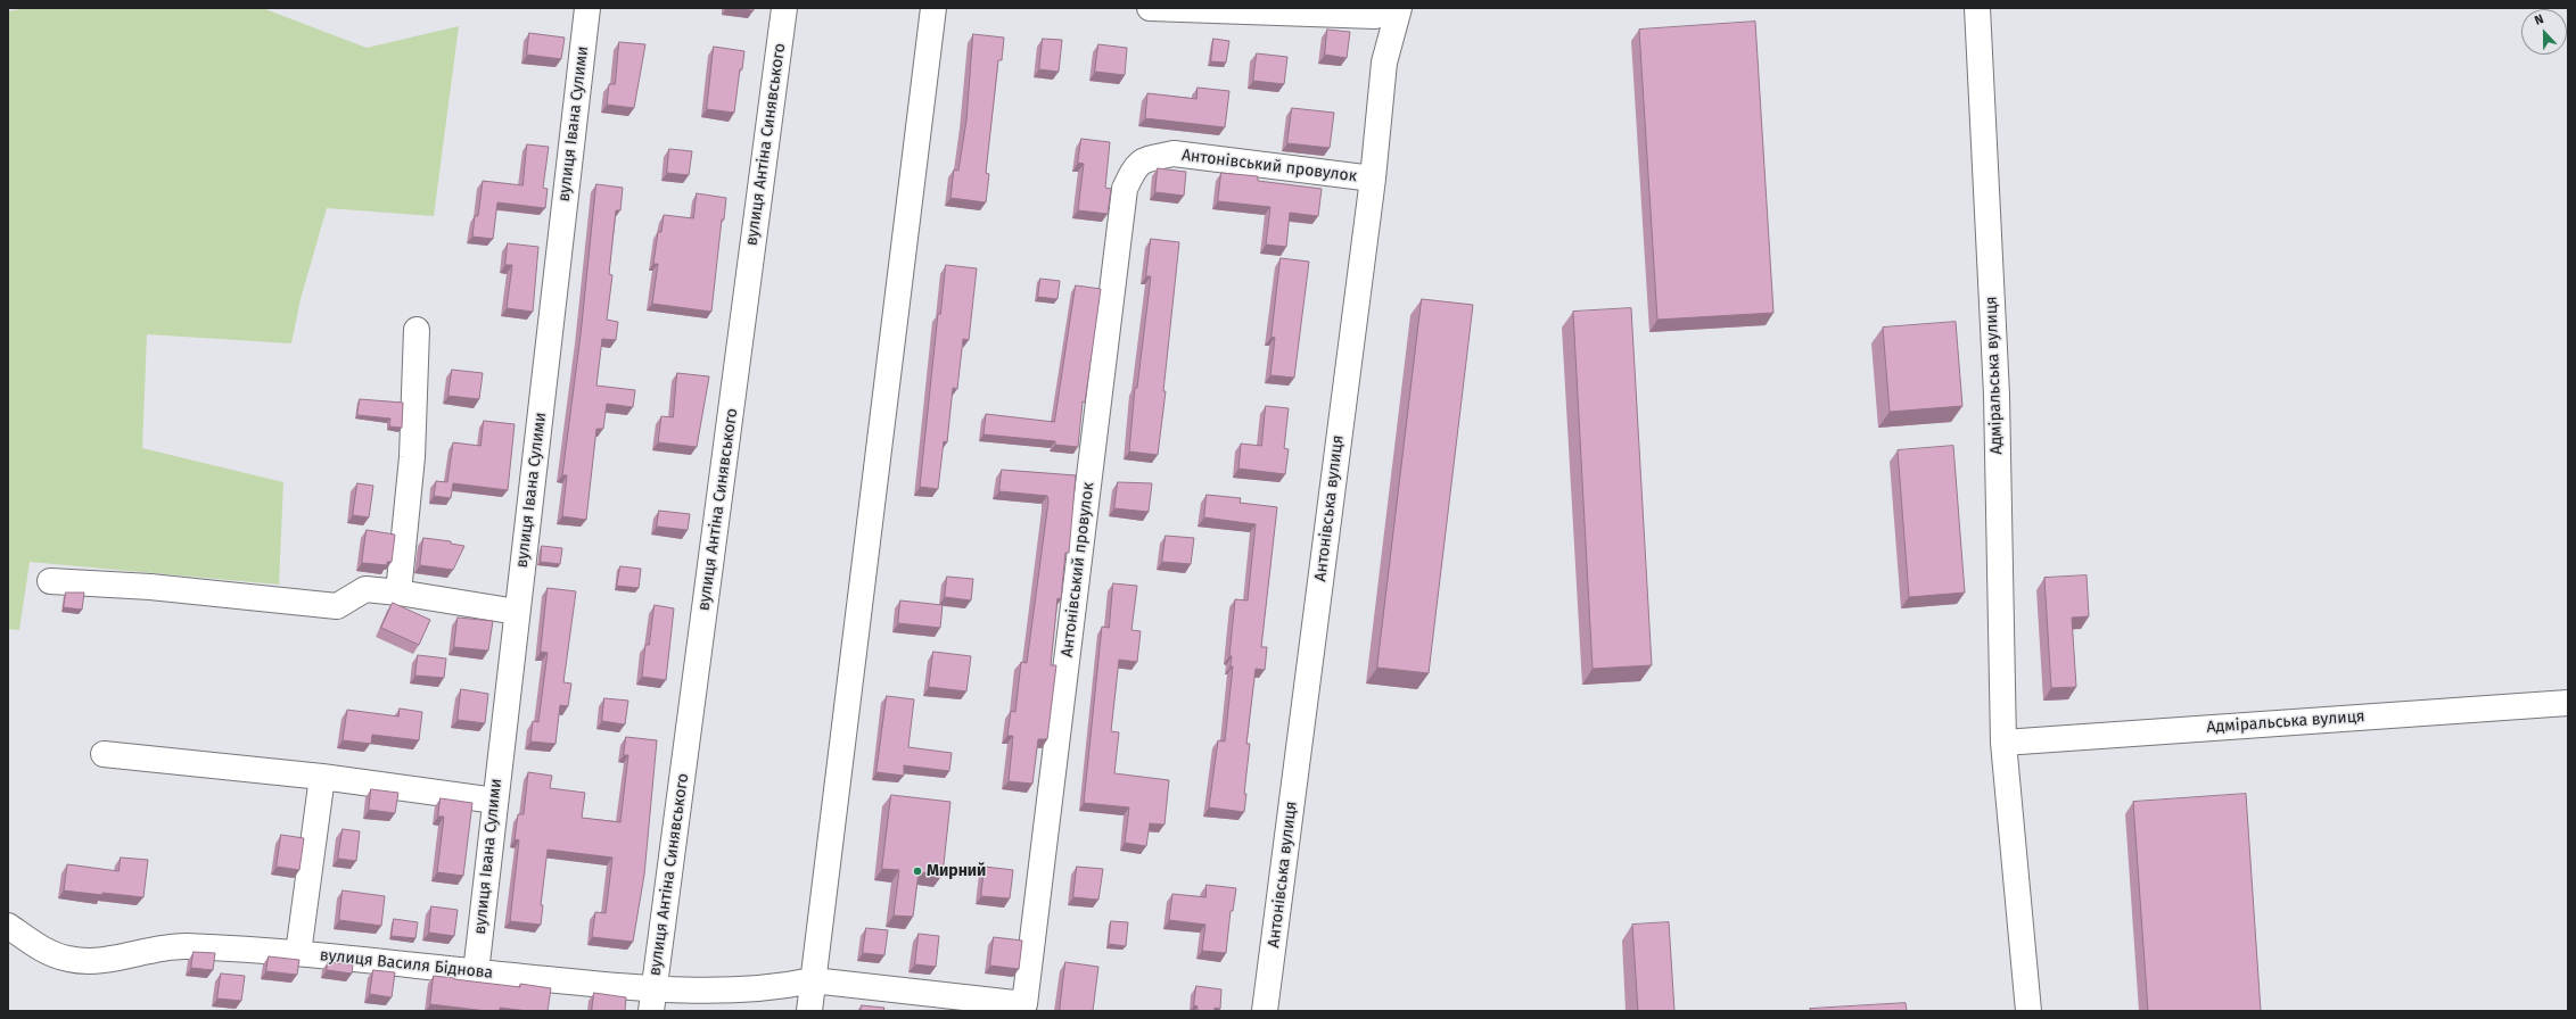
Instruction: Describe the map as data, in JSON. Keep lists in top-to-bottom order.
{
  "streets": {
    "street": [
      "вулиця Івана Сулими",
      "вулиця Антіна Синявського",
      "Антонівський провулок",
      "Адміральська вулиця",
      "Антонівська вулиця",
      "вулиця Василя Біднова"
    ]
  },
  "crossings": [
    ["вулиця Івана Сулими", "вулиця Василя Біднова"],
    ["вулиця Антіна Синявського", "вулиця Василя Біднова"],
    ["Антонівський провулок", "Антонівська вулиця"],
    ["Антонівський провулок", "вулиця Василя Біднова"]
  ],
  "places": ["Мирний"],
  "north": "top"
}
